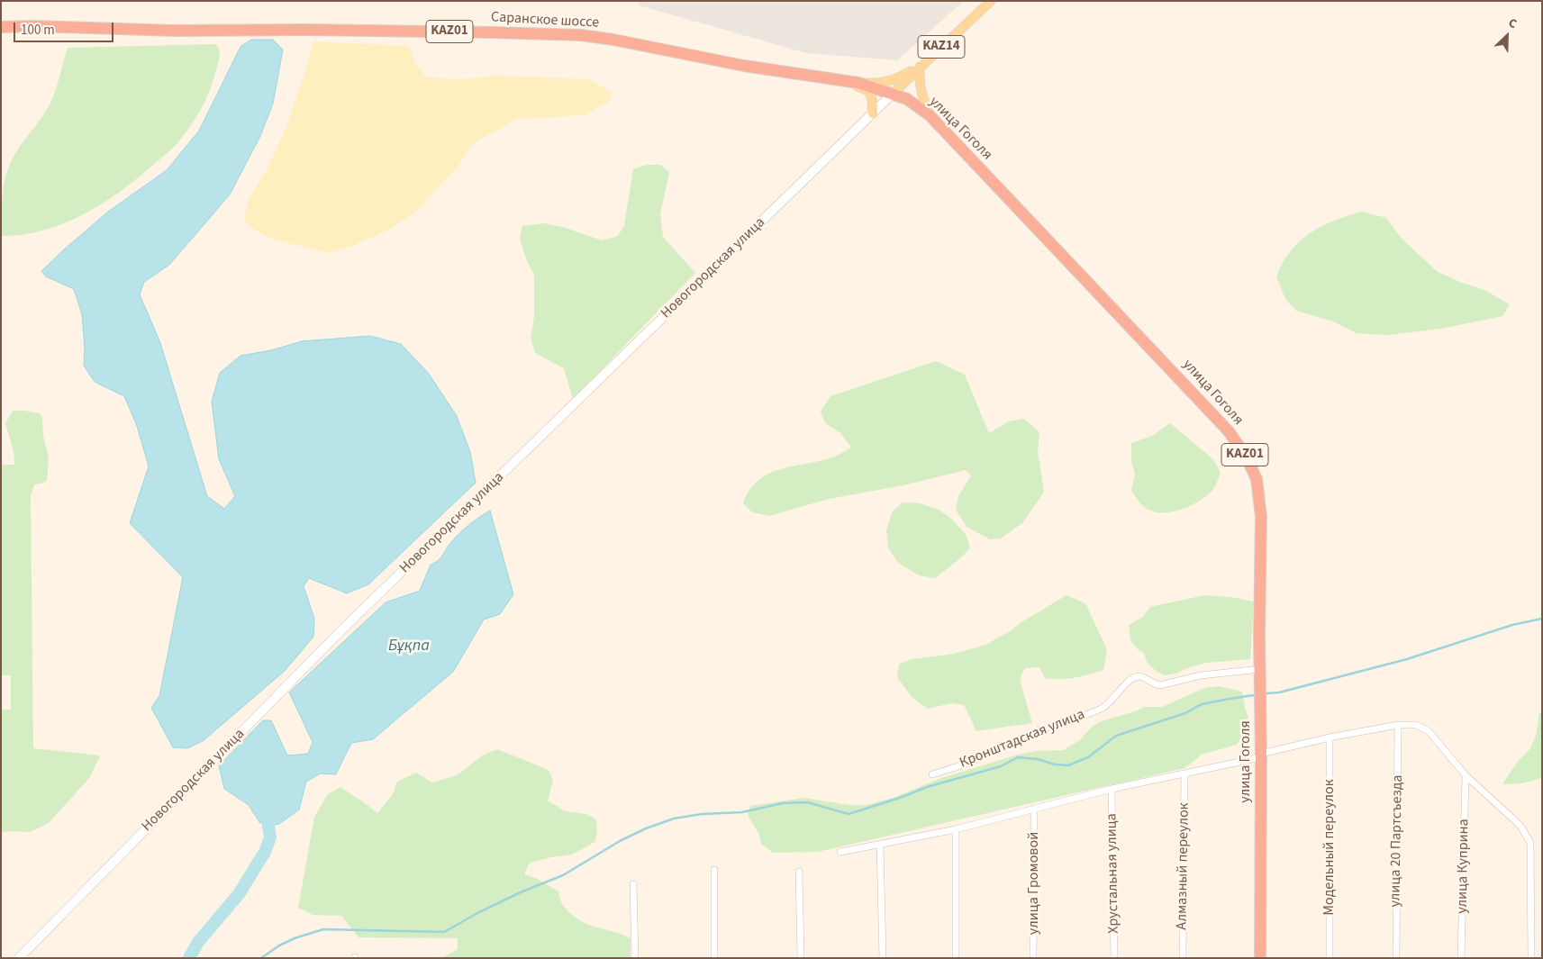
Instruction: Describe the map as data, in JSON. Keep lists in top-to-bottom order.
{
  "streets": {
    "highway": [
      "Саранское шоссе",
      "KAZ01",
      "улица Гоголя",
      "KАZ01"
    ],
    "main road": ["KAZ14"],
    "street": [
      "Новогородская улица",
      "Кронштадская улица",
      "улица 20 Партсъезда",
      "Модельный переулок",
      "Алмазный переулок",
      "улица Куприна",
      "Хрустальная улица",
      "улица Громовой"
    ]
  },
  "crossings": [
    ["Саранское шоссе", "KAZ14"],
    ["Саранское шоссе", "улица Гоголя"],
    ["Саранское шоссе", "Новогородская улица"],
    ["KAZ14", "улица Гоголя"],
    ["KAZ14", "Новогородская улица"],
    ["улица Гоголя", "Новогородская улица"],
    ["улица Гоголя", "Кронштадская улица"]
  ],
  "water": ["Бұқпа"],
  "scale_bar": "100 m",
  "north": "top right"
}
